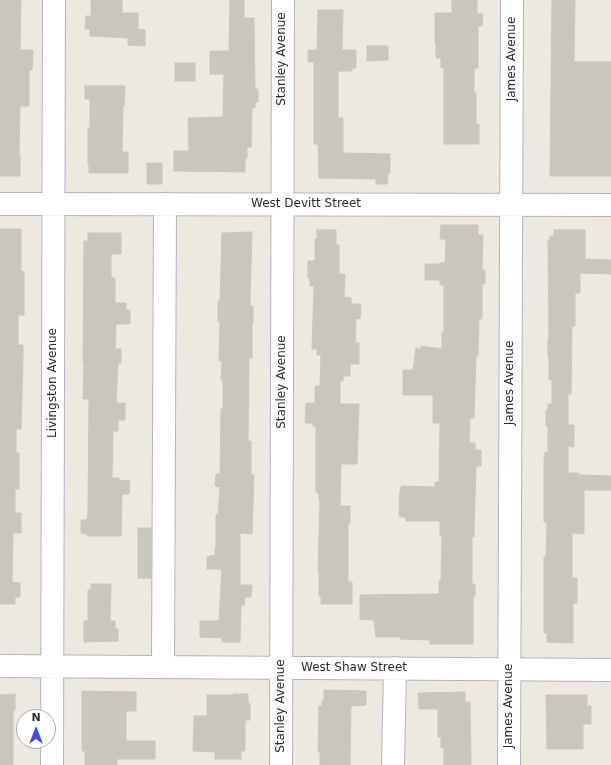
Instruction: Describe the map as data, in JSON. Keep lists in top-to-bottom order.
{
  "streets": {
    "street": [
      "Stanley Avenue",
      "James Avenue",
      "West Devitt Street",
      "Livingston Avenue",
      "West Shaw Street"
    ]
  },
  "crossings": [
    ["Stanley Avenue", "West Devitt Street"],
    ["Stanley Avenue", "West Shaw Street"],
    ["James Avenue", "West Devitt Street"],
    ["James Avenue", "West Shaw Street"],
    ["West Devitt Street", "Livingston Avenue"],
    ["Livingston Avenue", "West Shaw Street"]
  ],
  "north": "top"
}
